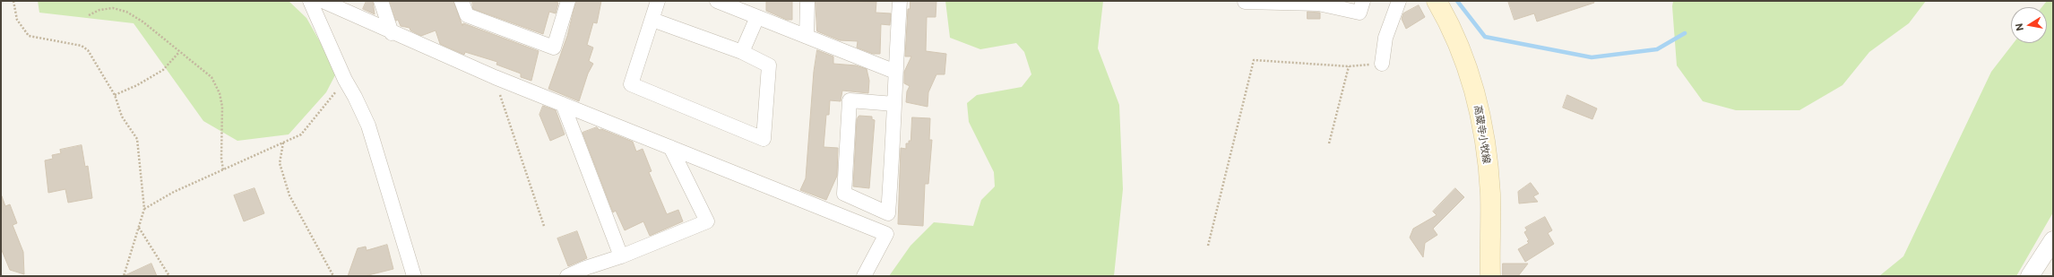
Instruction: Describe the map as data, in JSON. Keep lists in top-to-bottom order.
{
  "streets": {
    "main road": ["高蔵寺小牧線"]
  },
  "north": "left"
}
